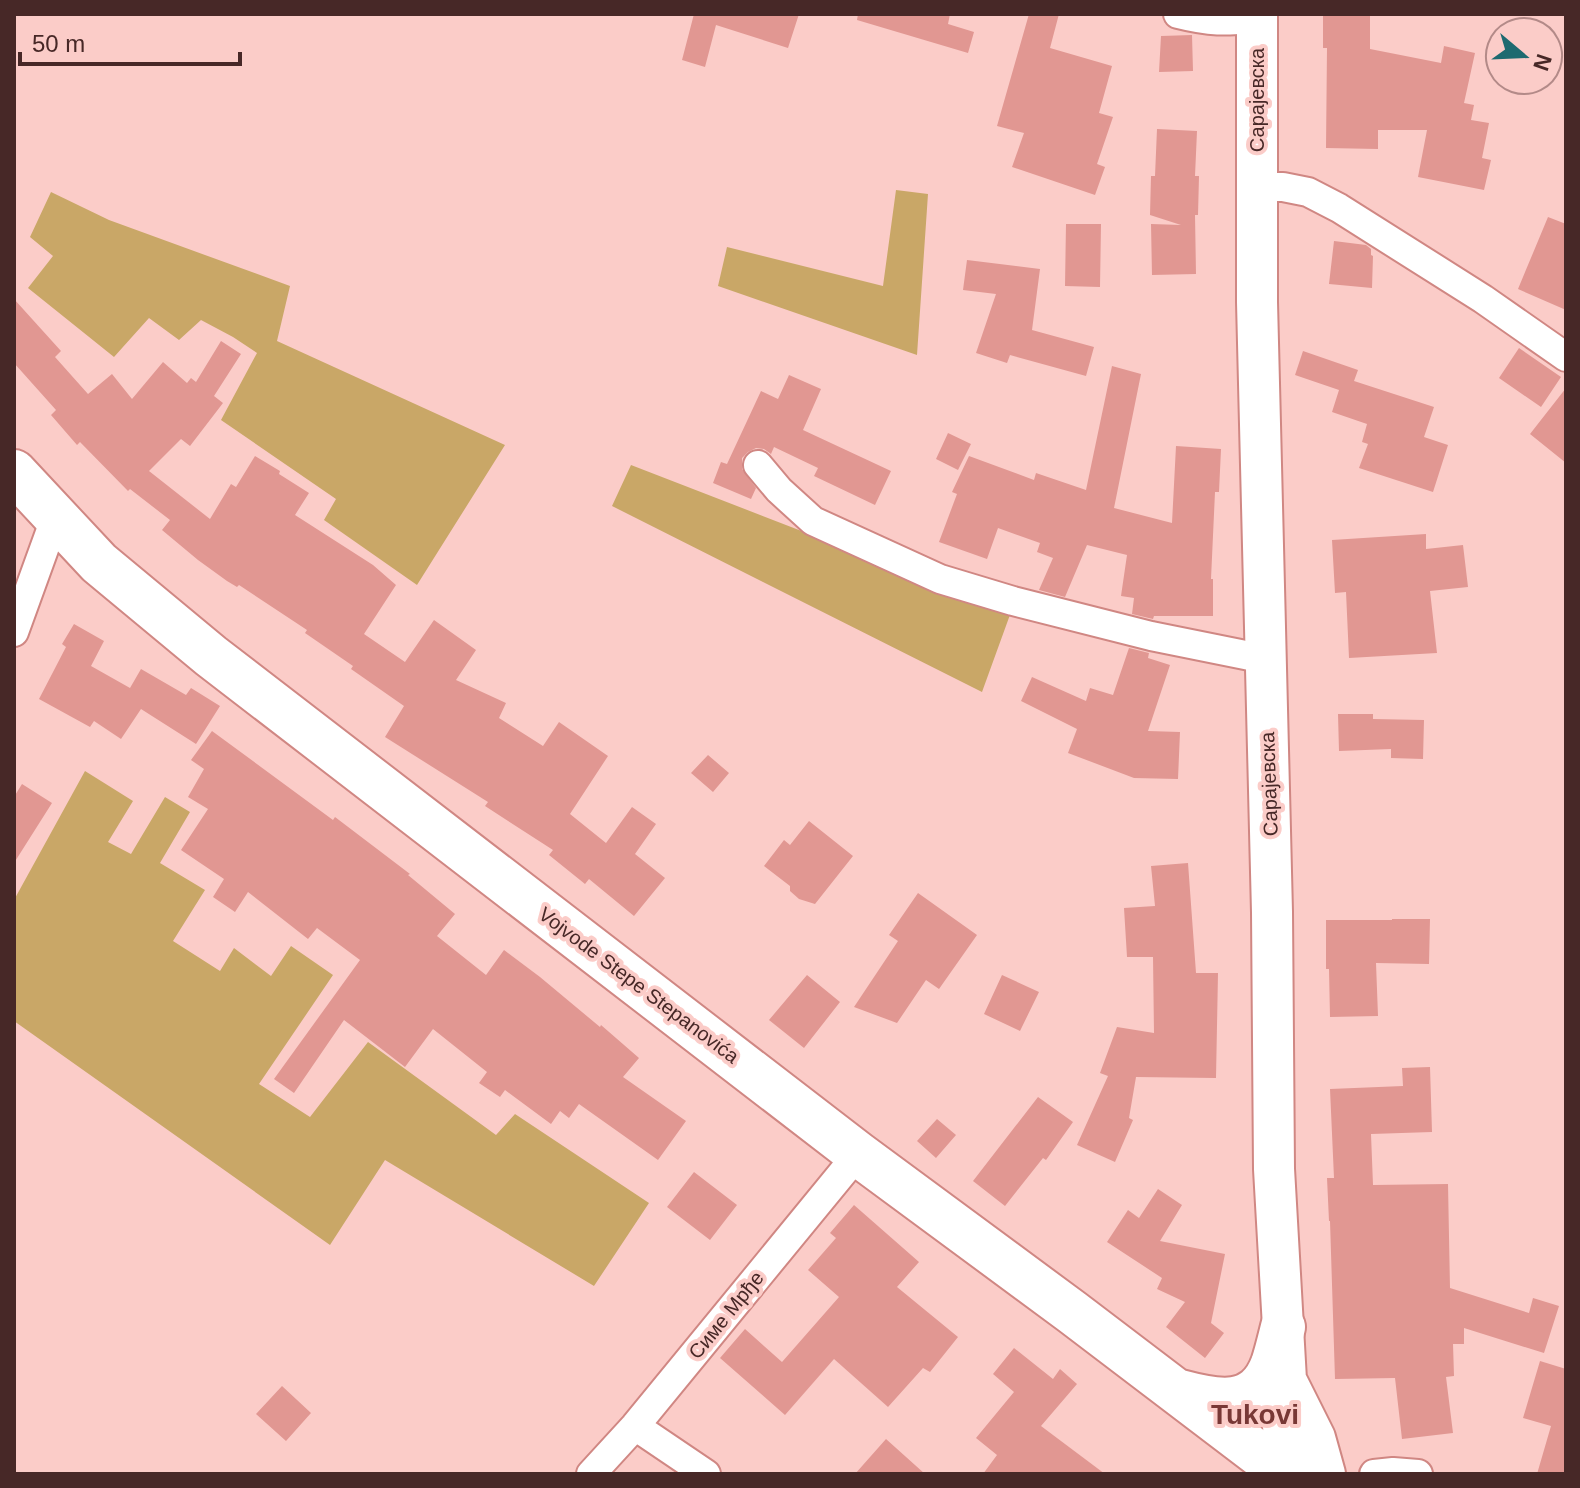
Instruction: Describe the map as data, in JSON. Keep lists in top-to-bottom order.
{
  "streets": {
    "main road": ["Сарајевска", "Vojvode Stepe Stepanovića"],
    "street": ["Симе Мрђе"]
  },
  "crossings": [
    ["Сарајевска", "Vojvode Stepe Stepanovića"],
    ["Vojvode Stepe Stepanovića", "Симе Мрђе"]
  ],
  "districts": ["Tukovi"],
  "scale_bar": "50 m",
  "north": "right"
}
